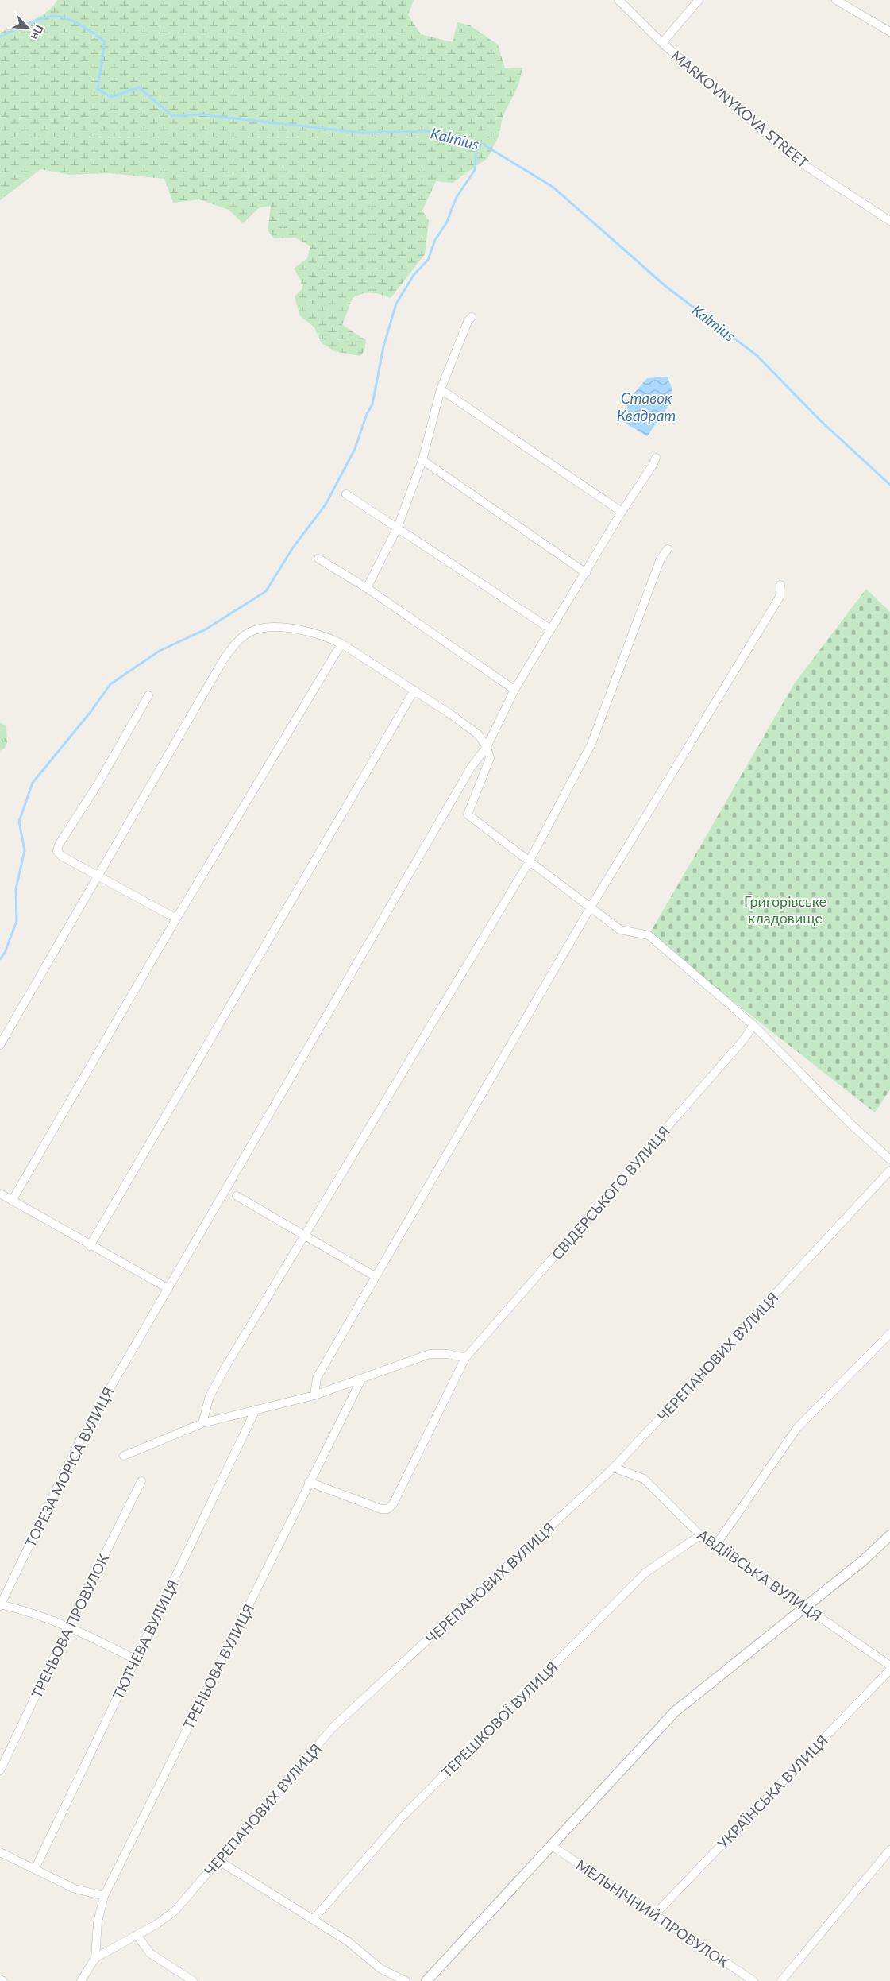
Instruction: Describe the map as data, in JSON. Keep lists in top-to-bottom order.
{
  "streets": {
    "street": [
      "MARKOVNYKOVA STREET",
      "СВIДЕРСЬКОГО ВУЛИЦЯ",
      "ЧЕРЕПАНОВИХ ВУЛИЦЯ",
      "ТОРЕЗА МОРІСА ВУЛИЦЯ",
      "АВДІЇВСЬКА ВУЛИЦЯ",
      "ТРЕНЬОВА ПРОВУЛОК",
      "ТЮТЧЕВА ВУЛИЦЯ",
      "ТРЕНЬОВА ВУЛИЦЯ",
      "ТЕРЕШКОВОЇ ВУЛИЦЯ",
      "УКРАЇНСЬКА ВУЛИЦЯ",
      "МЕЛЬНIЧНИЙ ПРОВУЛОК"
    ]
  },
  "crossings": [
    ["СВIДЕРСЬКОГО ВУЛИЦЯ", "ТРЕНЬОВА ВУЛИЦЯ"],
    ["ЧЕРЕПАНОВИХ ВУЛИЦЯ", "АВДІЇВСЬКА ВУЛИЦЯ"],
    ["ЧЕРЕПАНОВИХ ВУЛИЦЯ", "ТРЕНЬОВА ВУЛИЦЯ"],
    ["АВДІЇВСЬКА ВУЛИЦЯ", "ТЕРЕШКОВОЇ ВУЛИЦЯ"],
    ["УКРАЇНСЬКА ВУЛИЦЯ", "МЕЛЬНIЧНИЙ ПРОВУЛОК"]
  ],
  "water": ["Kalmius", "Ставок Квадрат"],
  "parks": ["Григорівське кладовище"],
  "north": "bottom right"
}
